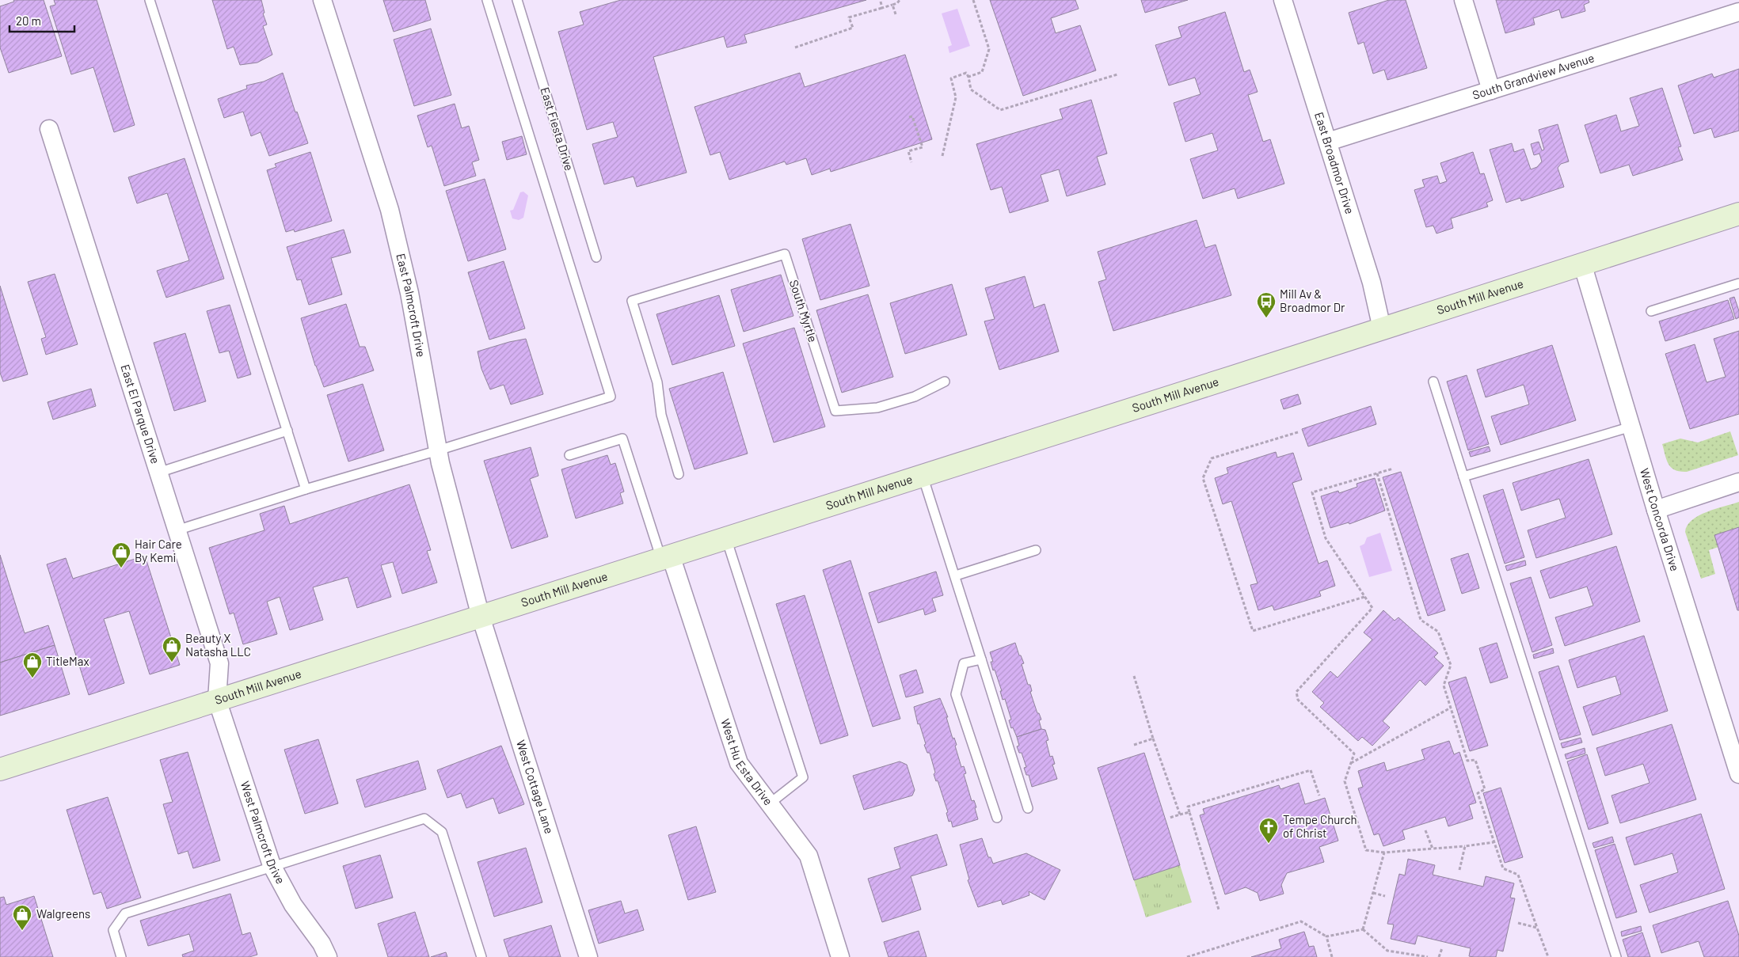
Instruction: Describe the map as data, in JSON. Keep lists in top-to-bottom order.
{
  "streets": {
    "main road": ["South Mill Avenue"],
    "street": [
      "South Grandview Avenue",
      "East Broadmor Drive",
      "East Palmcroft Drive",
      "East El Parque Drive",
      "West Concorda Drive",
      "West Hu Esta Drive",
      "West Cottage Lane",
      "West Palmcroft Drive"
    ],
    "lane": ["East Fiesta Drive", "South Myrtle"]
  },
  "crossings": [
    ["South Grandview Avenue", "East Broadmor Drive"],
    ["East Broadmor Drive", "South Mill Avenue"],
    ["South Mill Avenue", "East Palmcroft Drive"],
    ["South Mill Avenue", "East El Parque Drive"],
    ["South Mill Avenue", "West Concorda Drive"],
    ["South Mill Avenue", "West Hu Esta Drive"],
    ["South Mill Avenue", "West Cottage Lane"],
    ["South Mill Avenue", "West Palmcroft Drive"],
    ["East Palmcroft Drive", "West Cottage Lane"],
    ["East El Parque Drive", "West Palmcroft Drive"]
  ],
  "places": {
    "bus stop": ["Mill Av & Broadmor Dr"],
    "shop": [
      "Hair Care By Kemi",
      "Beauty X Natasha LLC",
      "TitleMax",
      "Walgreens"
    ],
    "church": ["Tempe Church of Christ"]
  },
  "scale_bar": "20 m"
}
